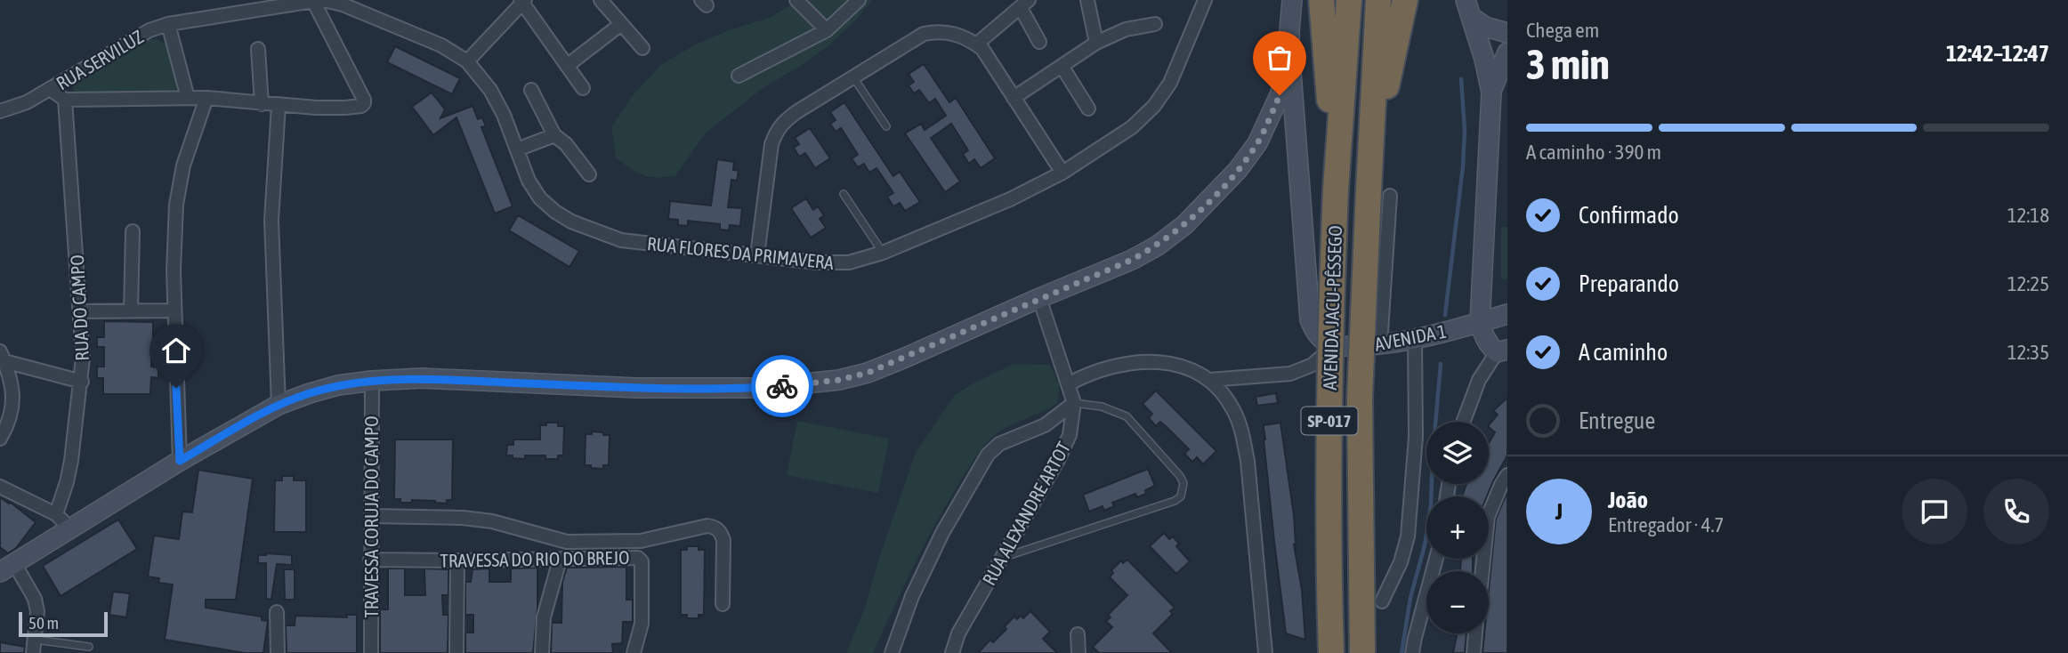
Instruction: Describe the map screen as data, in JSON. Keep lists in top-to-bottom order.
{
  "streets": {
    "highway": ["AVENIDA JACU-PÊSSEGO", "SP-017"],
    "main road": ["AVENIDA 1"],
    "street": [
      "RUA SERVILUZ",
      "RUA FLORES DA PRIMAVERA",
      "RUA DO CAMPO",
      "RUA ALEXANDRE ARTOT",
      "TRAVESSA CORUJA DO CAMPO",
      "TRAVESSA DO RIO DO BREJO"
    ]
  },
  "crossings": [
    ["RUA SERVILUZ", "RUA FLORES DA PRIMAVERA"],
    ["TRAVESSA CORUJA DO CAMPO", "TRAVESSA DO RIO DO BREJO"]
  ],
  "scale_bar": "50 m",
  "page": {
    "heading": ["3 min", "Chega em", "12:42–12:47"],
    "panel": ["João", "Entregador · 4.7"],
    "bar": "A caminho · 390 m",
    "list": [
      ["Confirmado", "12:18"],
      ["Preparando", "12:25"],
      ["A caminho", "12:35"],
      "Entregue"
    ],
    "map_buttons": ["+", "−"],
    "round": "J",
    "scale": "50 m"
  }
}
